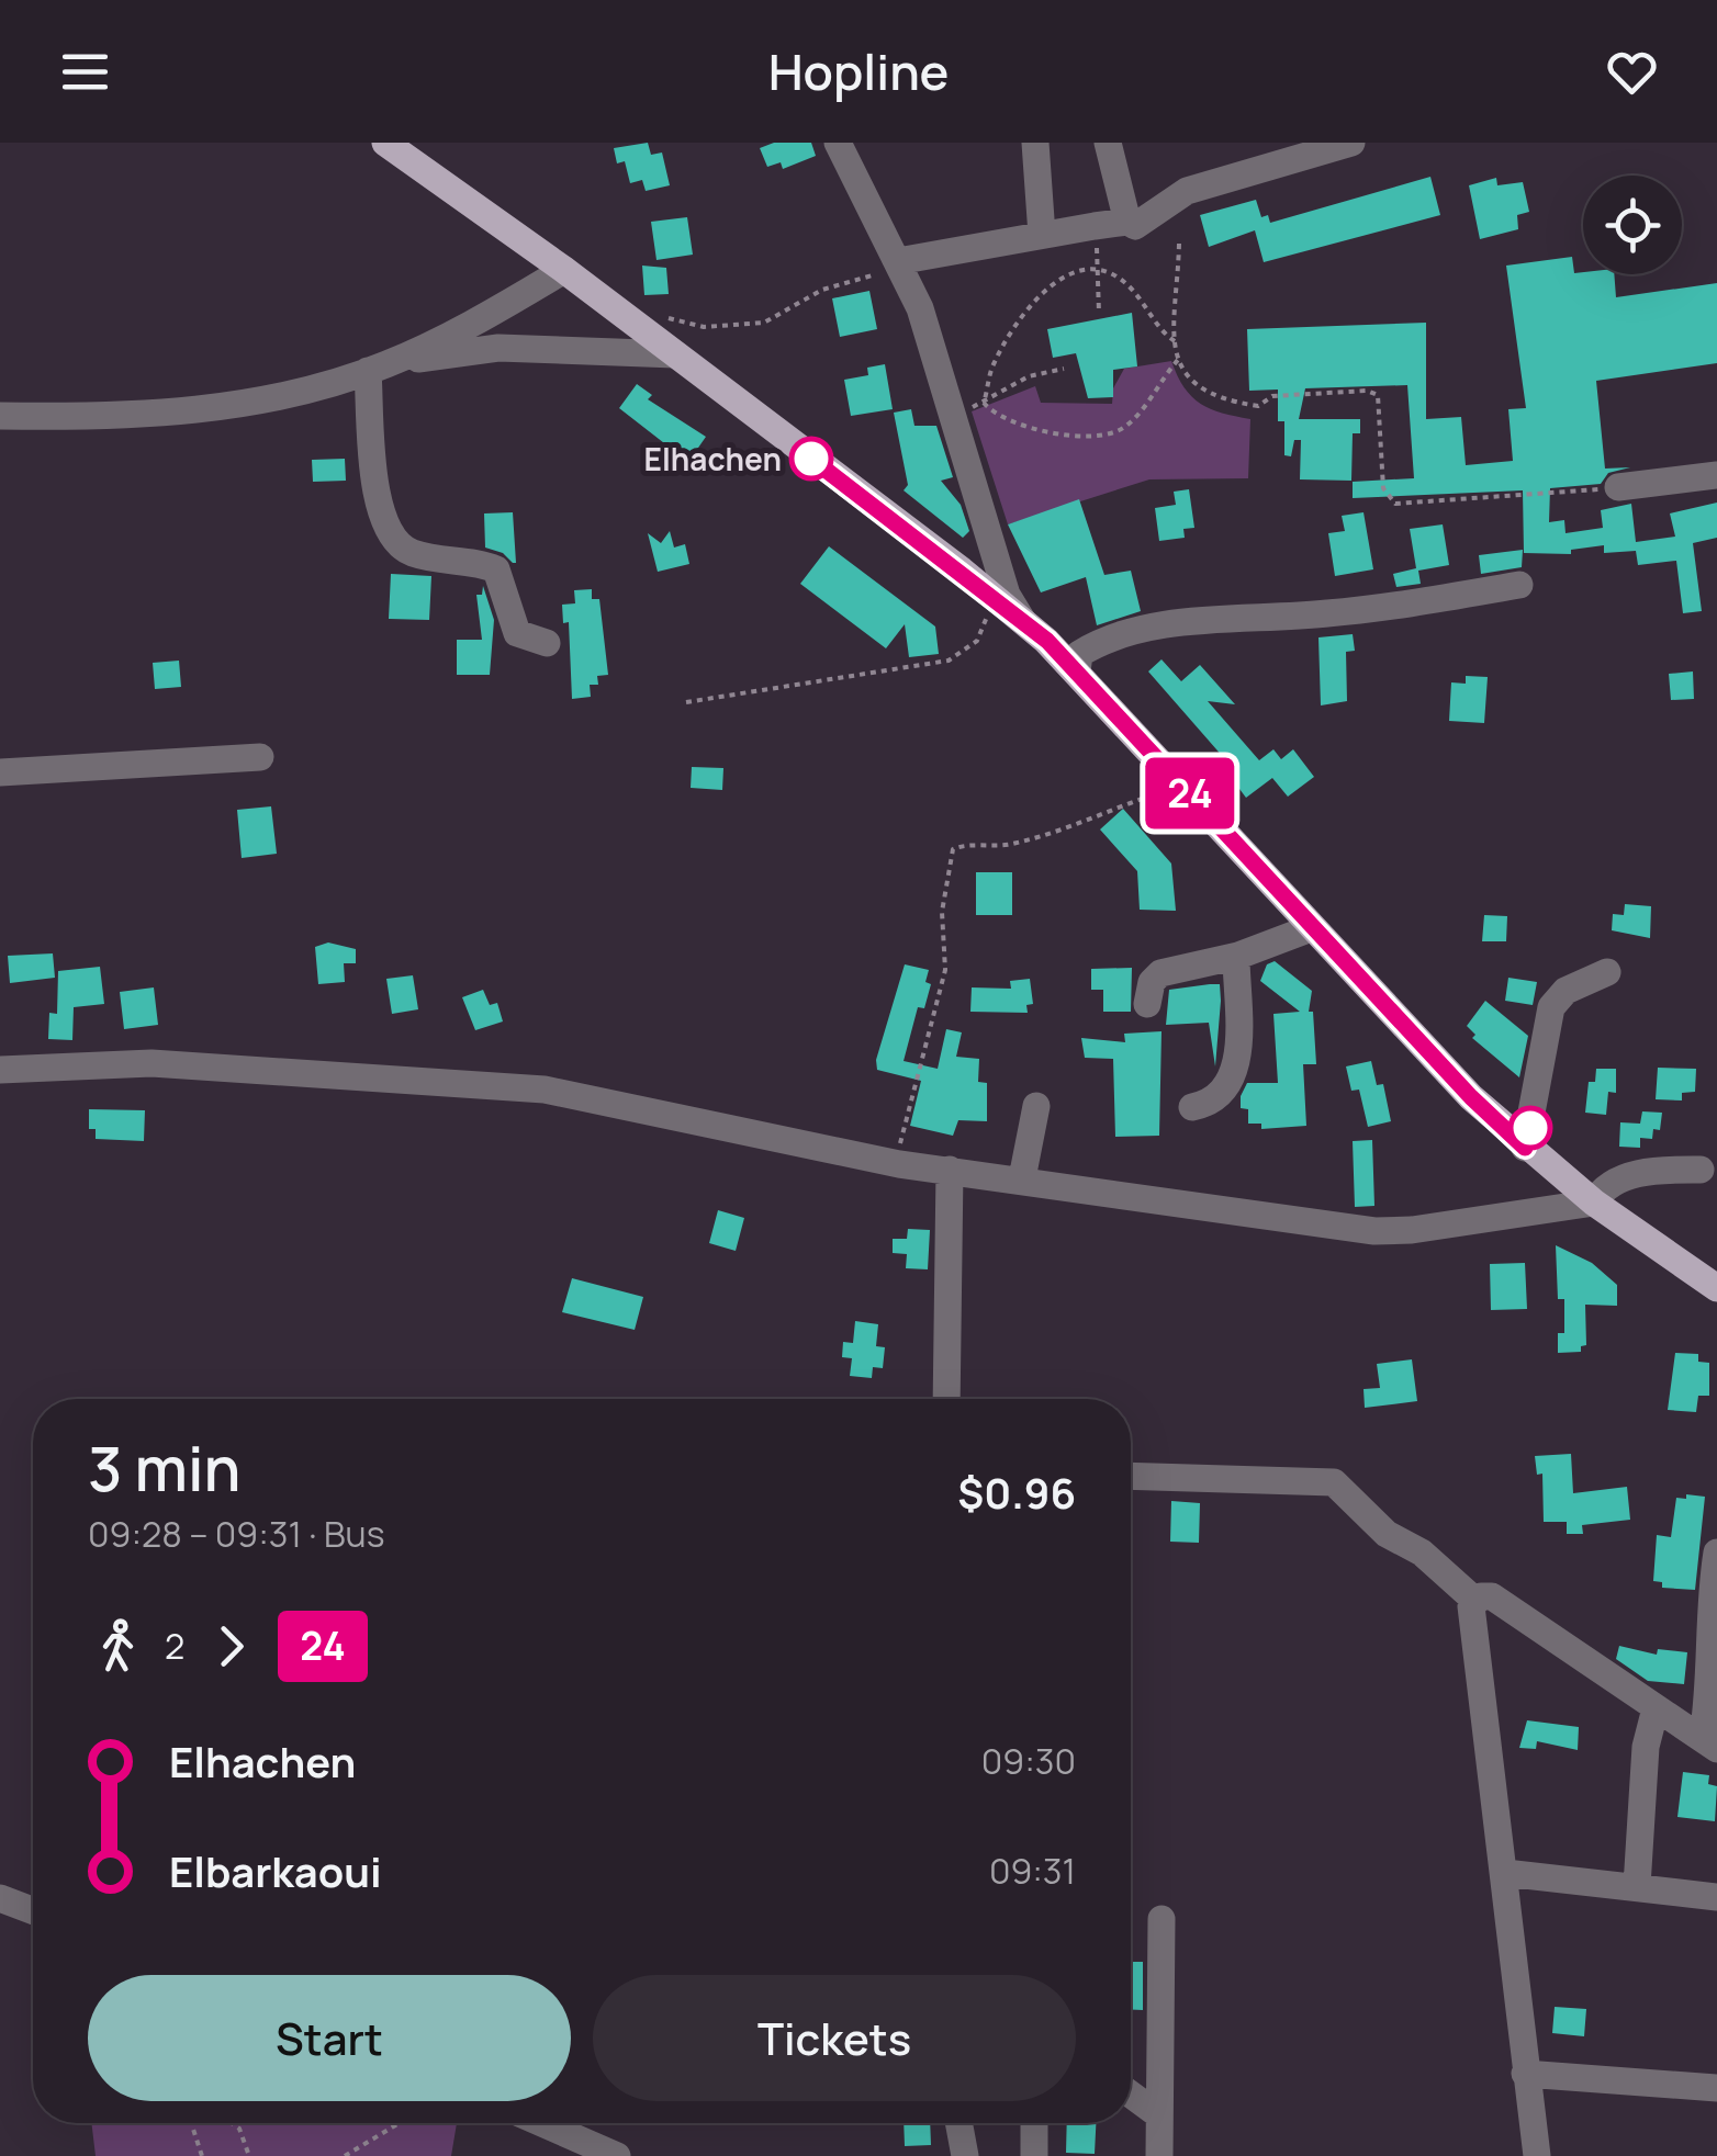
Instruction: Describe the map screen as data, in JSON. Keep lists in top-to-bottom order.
{
  "places": ["Elhachen"],
  "lines": ["bus line 24"],
  "page": {
    "header": "Hopline",
    "on_map": "24",
    "heading": ["3 min", "09:28 – 09:31 · Bus", "$0.96"],
    "legs": ["2", "24"],
    "list": [
      {
        "name": "Elhachen",
        "value": "09:30"
      },
      {
        "name": "Elbarkaoui",
        "value": "09:31"
      }
    ],
    "buttons": ["Start", "Tickets"]
  }
}
